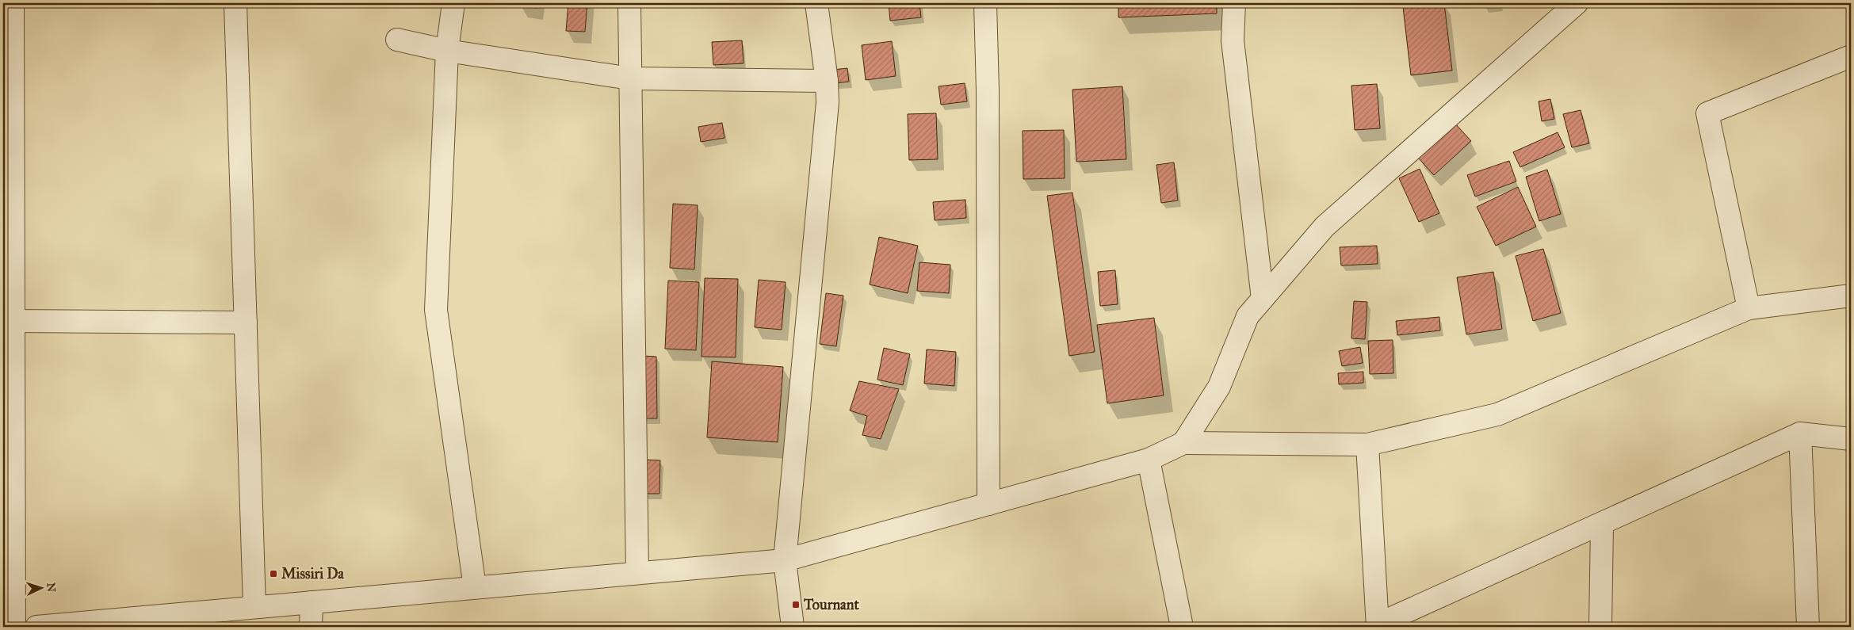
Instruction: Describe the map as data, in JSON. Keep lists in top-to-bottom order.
{
  "places": {
    "transit": ["Missiri Da", "Tournant"]
  },
  "north": "right"
}
